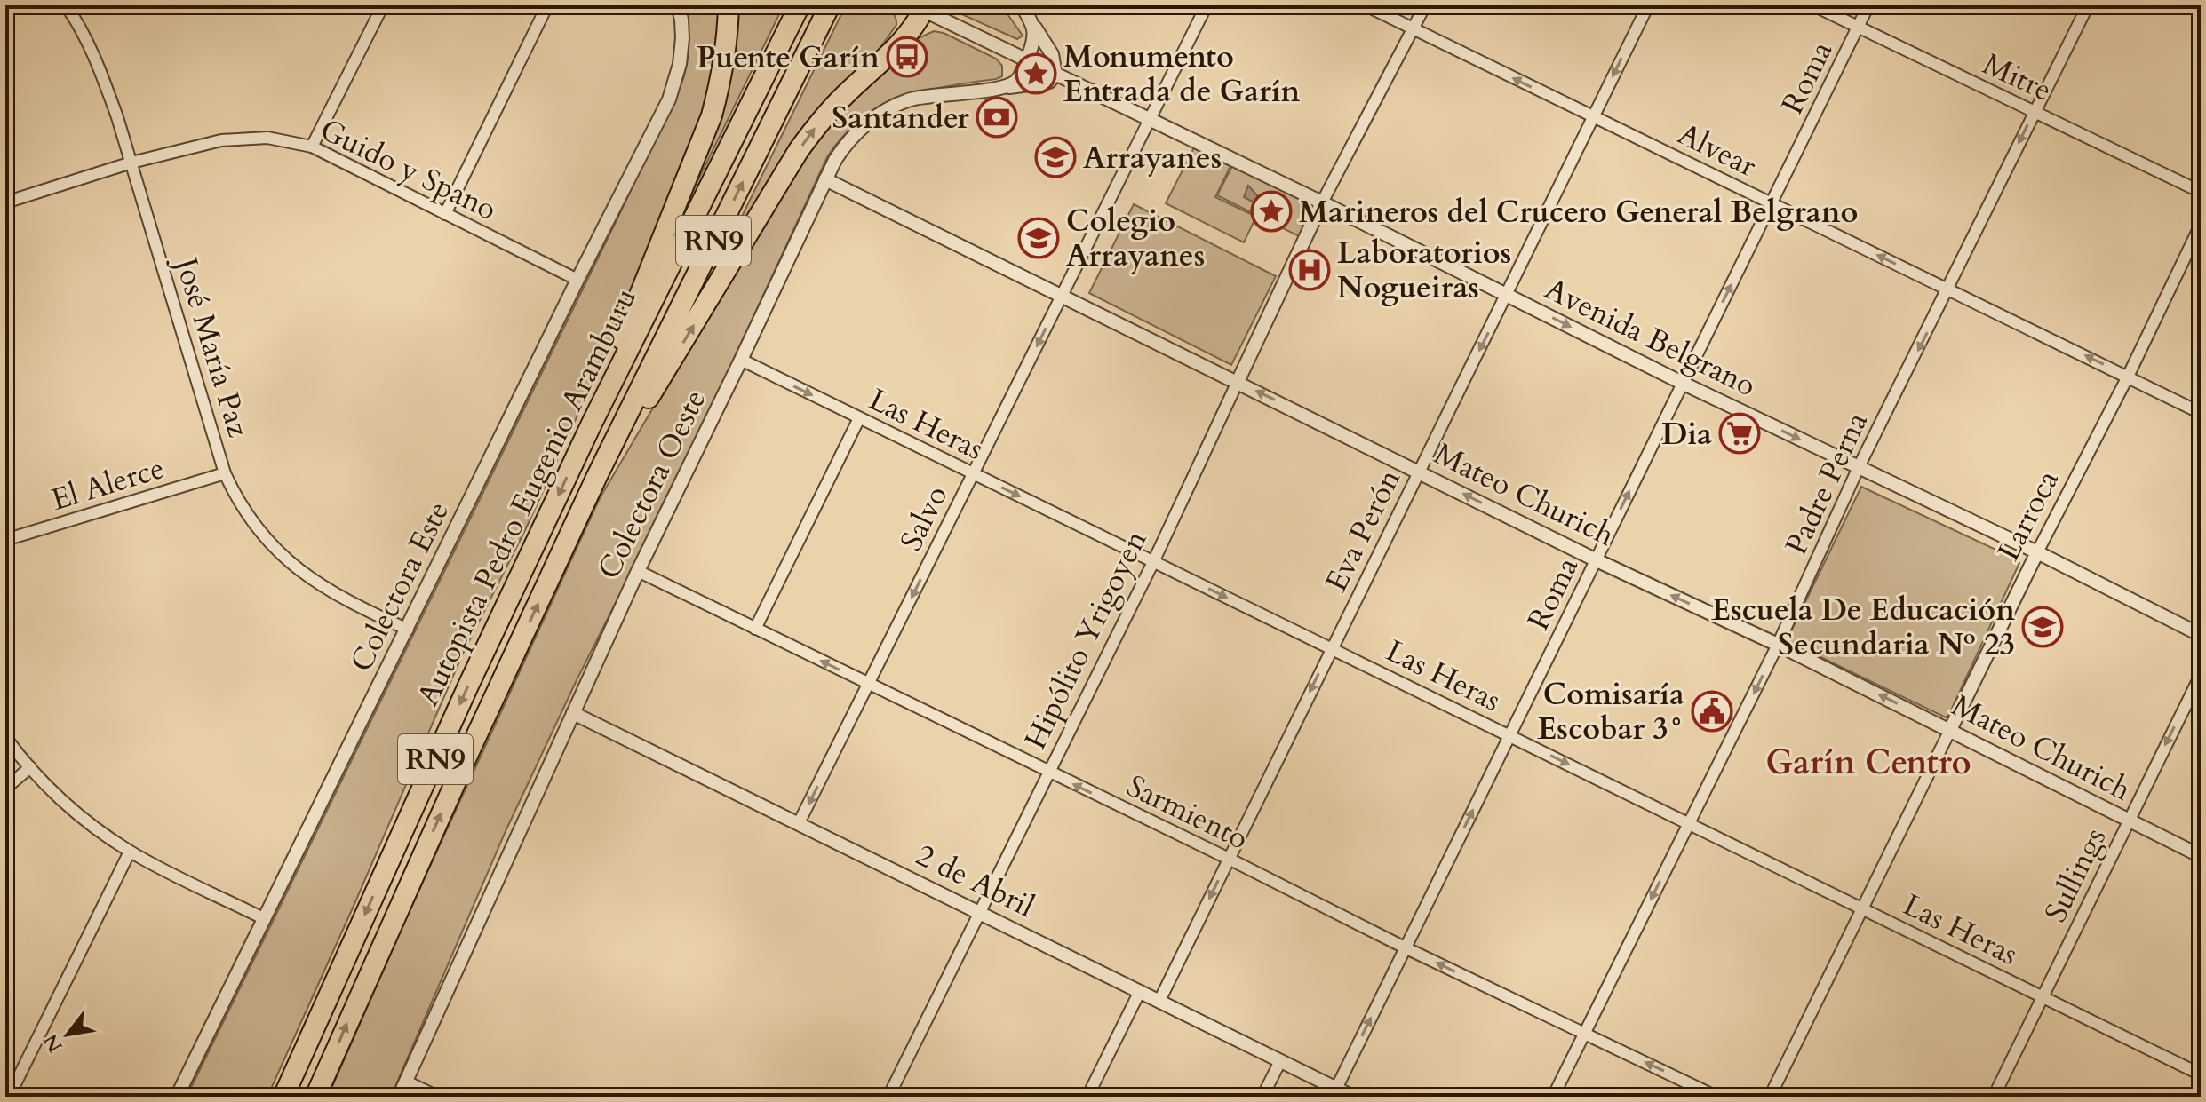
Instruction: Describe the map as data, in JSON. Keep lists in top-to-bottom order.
{
  "streets": {
    "highway": ["RN9", "Autopista Pedro Eugenio Aramburu"],
    "street": [
      "Mitre",
      "Roma",
      "Alvear",
      "Guido y Spano",
      "Avenida Belgrano",
      "José María Paz",
      "Las Heras",
      "El Alerce",
      "Padre Perna",
      "Colectora Oeste",
      "Mateo Churich",
      "Larroca",
      "Salvo",
      "Eva Perón",
      "Colectora Este",
      "Hipólito Yrigoyen",
      "Sarmiento",
      "Sullings",
      "2 de Abril"
    ]
  },
  "crossings": [
    ["Mitre", "Roma"],
    ["Mitre", "Padre Perna"],
    ["Roma", "Alvear"],
    ["Roma", "Avenida Belgrano"],
    ["Roma", "Las Heras"],
    ["Roma", "Mateo Churich"],
    ["Roma", "Sarmiento"],
    ["Roma", "2 de Abril"],
    ["Alvear", "Padre Perna"],
    ["Alvear", "Larroca"],
    ["Alvear", "Eva Perón"],
    ["Guido y Spano", "José María Paz"],
    ["Guido y Spano", "Colectora Este"],
    ["Avenida Belgrano", "Padre Perna"],
    ["Avenida Belgrano", "Colectora Oeste"],
    ["Avenida Belgrano", "Larroca"],
    ["Avenida Belgrano", "Salvo"],
    ["Avenida Belgrano", "Eva Perón"],
    ["Avenida Belgrano", "Hipólito Yrigoyen"],
    ["José María Paz", "El Alerce"],
    ["José María Paz", "Colectora Este"],
    ["Las Heras", "Padre Perna"],
    ["Las Heras", "Colectora Oeste"],
    ["Las Heras", "Larroca"],
    ["Las Heras", "Salvo"],
    ["Las Heras", "Eva Perón"],
    ["Las Heras", "Hipólito Yrigoyen"],
    ["Las Heras", "Sullings"],
    ["Padre Perna", "Mateo Churich"],
    ["Padre Perna", "Sarmiento"],
    ["Colectora Oeste", "Mateo Churich"],
    ["Colectora Oeste", "Sarmiento"],
    ["Colectora Oeste", "2 de Abril"],
    ["Mateo Churich", "Larroca"],
    ["Mateo Churich", "Salvo"],
    ["Mateo Churich", "Eva Perón"],
    ["Mateo Churich", "Hipólito Yrigoyen"],
    ["Mateo Churich", "Sullings"],
    ["Salvo", "Sarmiento"],
    ["Salvo", "2 de Abril"],
    ["Eva Perón", "Sarmiento"],
    ["Eva Perón", "2 de Abril"],
    ["Hipólito Yrigoyen", "Sarmiento"],
    ["Hipólito Yrigoyen", "2 de Abril"]
  ],
  "one_way": [
    "Roma",
    "Alvear",
    "Las Heras",
    "Padre Perna",
    "Mateo Churich",
    "Salvo",
    "Eva Perón",
    "Sarmiento"
  ],
  "districts": ["Garín Centro"],
  "places": {
    "bus stop": ["Puente Garín"],
    "place": ["Monumento Entrada de Garín", "Marineros del Crucero General Belgrano"],
    "bank": ["Santander"],
    "school or university": ["Arrayanes", "Colegio Arrayanes", "Escuela De Educación Secundaria Nº 23"],
    "hospital": ["Laboratorios Nogueiras"],
    "supermarket": ["Dia"],
    "public building": ["Comisaría Escobar 3°"]
  },
  "north": "bottom left"
}
